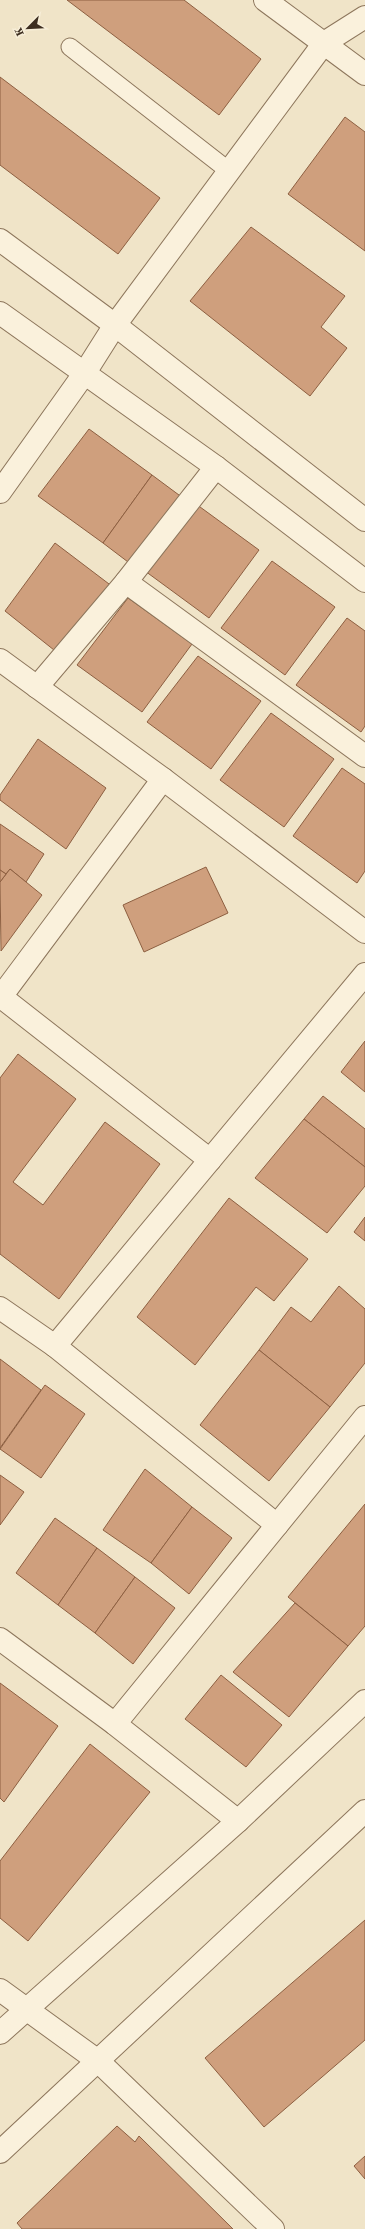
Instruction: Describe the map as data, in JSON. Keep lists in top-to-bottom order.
{
  "north": "bottom left"
}
